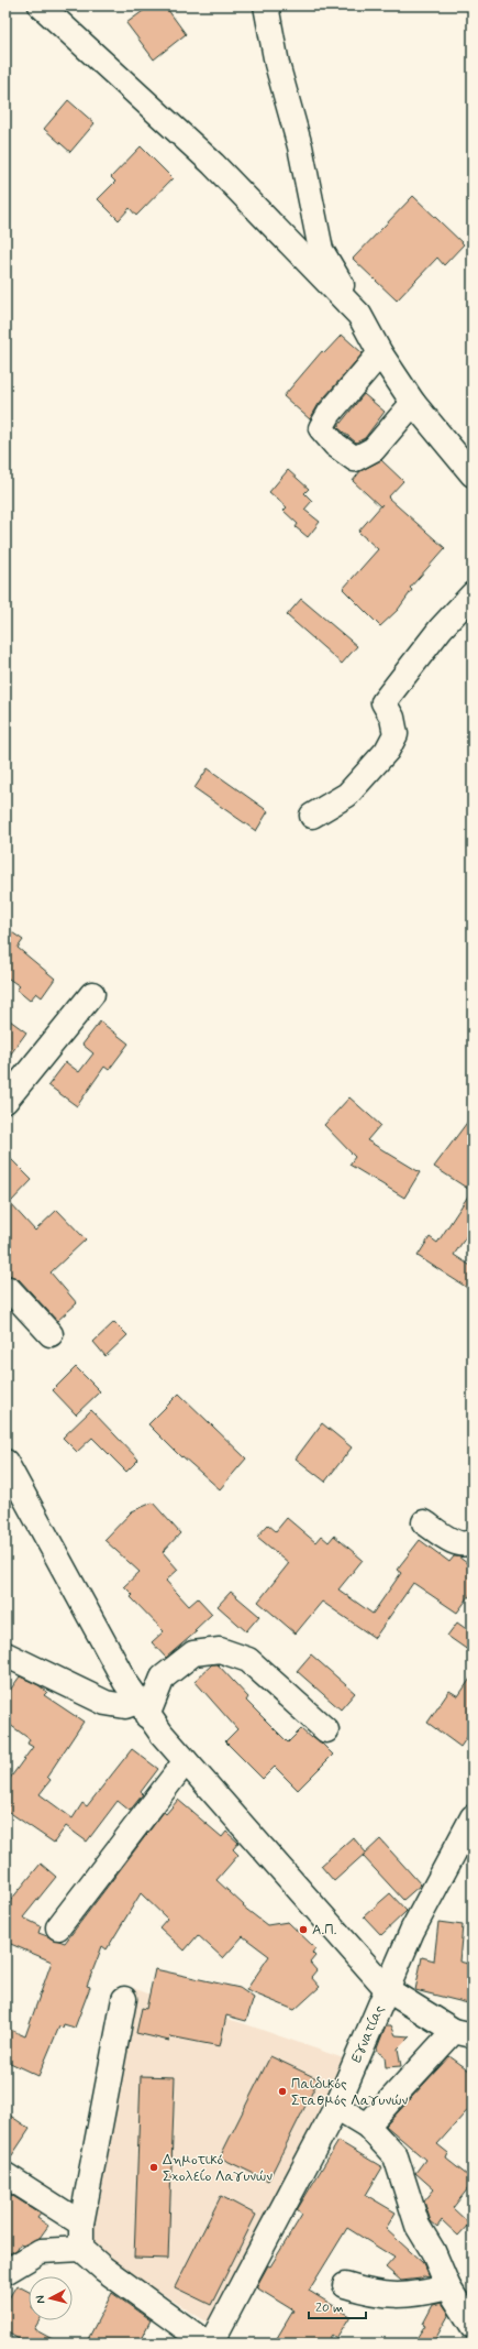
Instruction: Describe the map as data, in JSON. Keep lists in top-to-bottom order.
{
  "streets": {
    "street": ["Εγνατίας"]
  },
  "places": ["Α.Π.", "Παιδικός Σταθμός Λαγυνών", "Δημοτικό Σχολείο Λαγυνών"],
  "scale_bar": "20 m",
  "north": "left"
}
